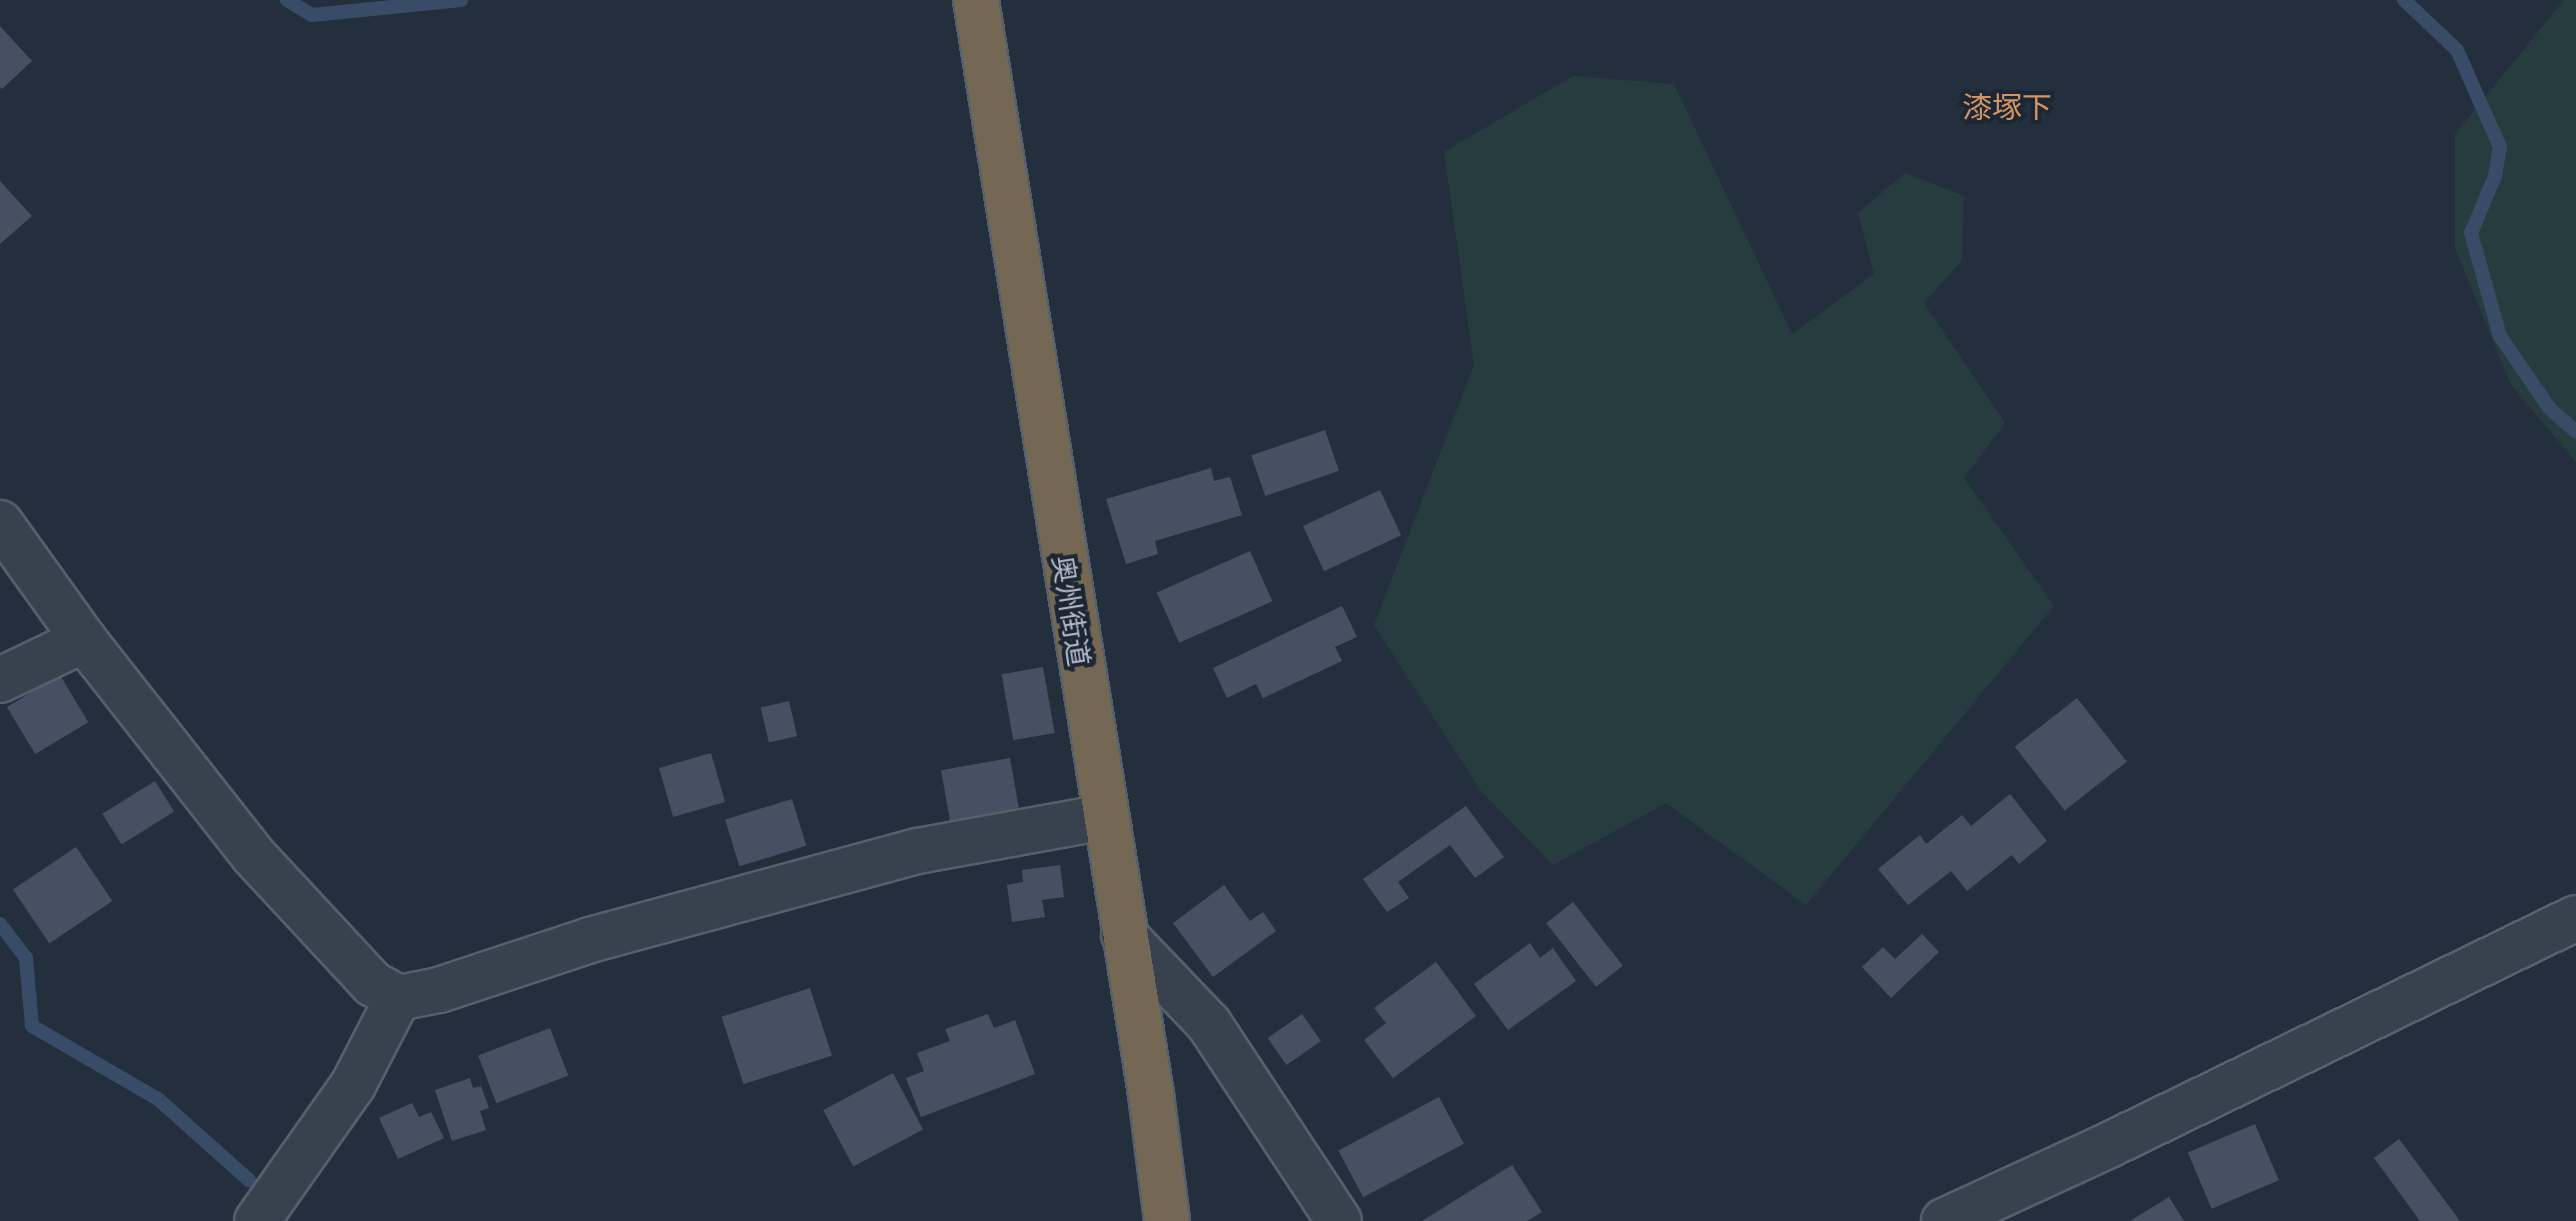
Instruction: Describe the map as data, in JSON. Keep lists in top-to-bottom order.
{
  "streets": {
    "highway": ["奥州街道"]
  },
  "districts": ["漆塚下"]
}
